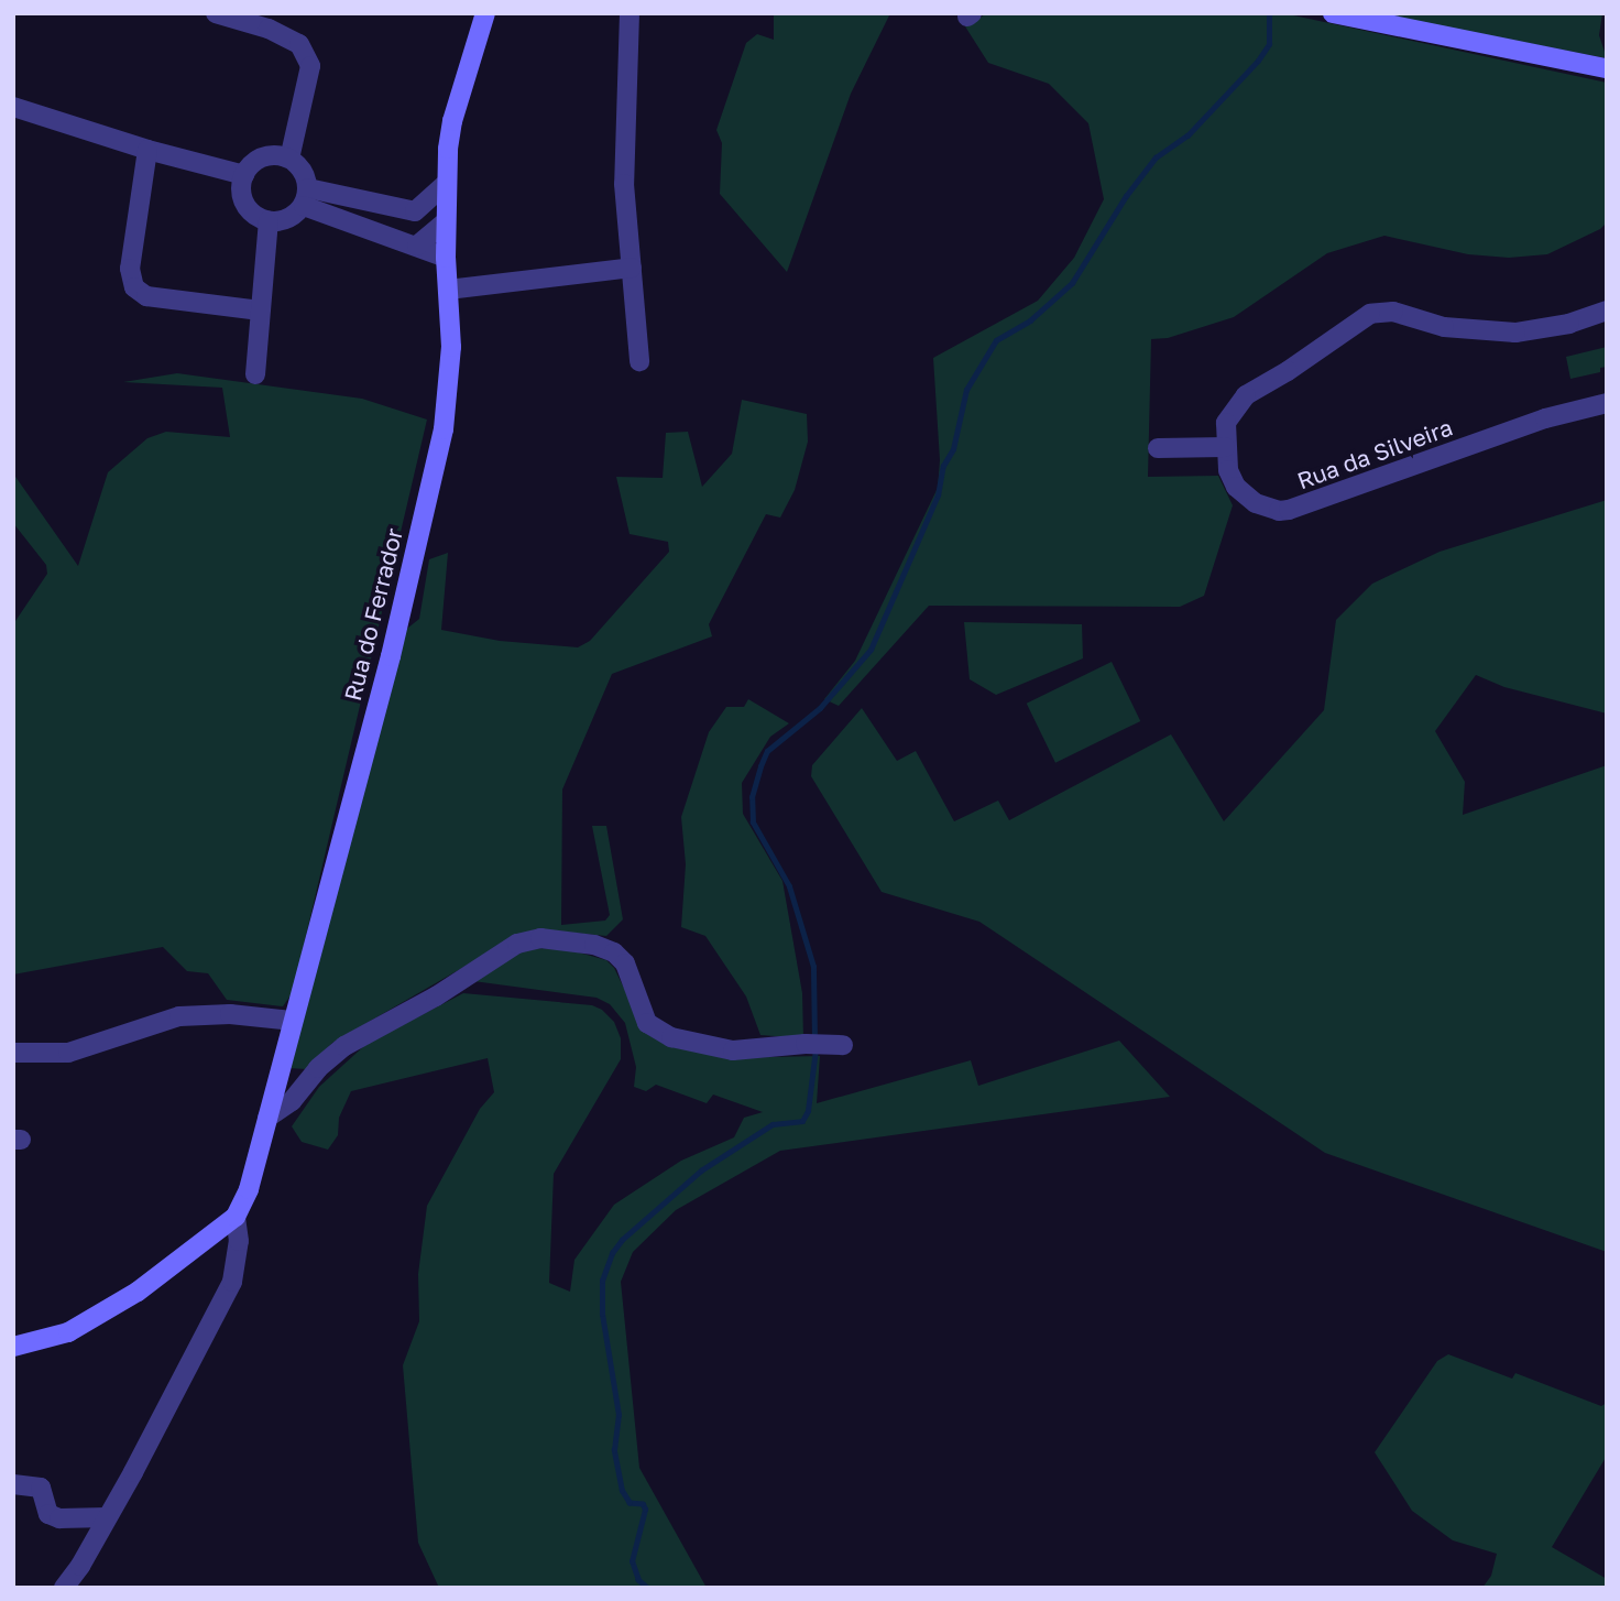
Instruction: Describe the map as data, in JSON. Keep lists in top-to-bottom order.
{
  "streets": {
    "street": ["Rua da Silveira", "Rua do Ferrador"]
  }
}
